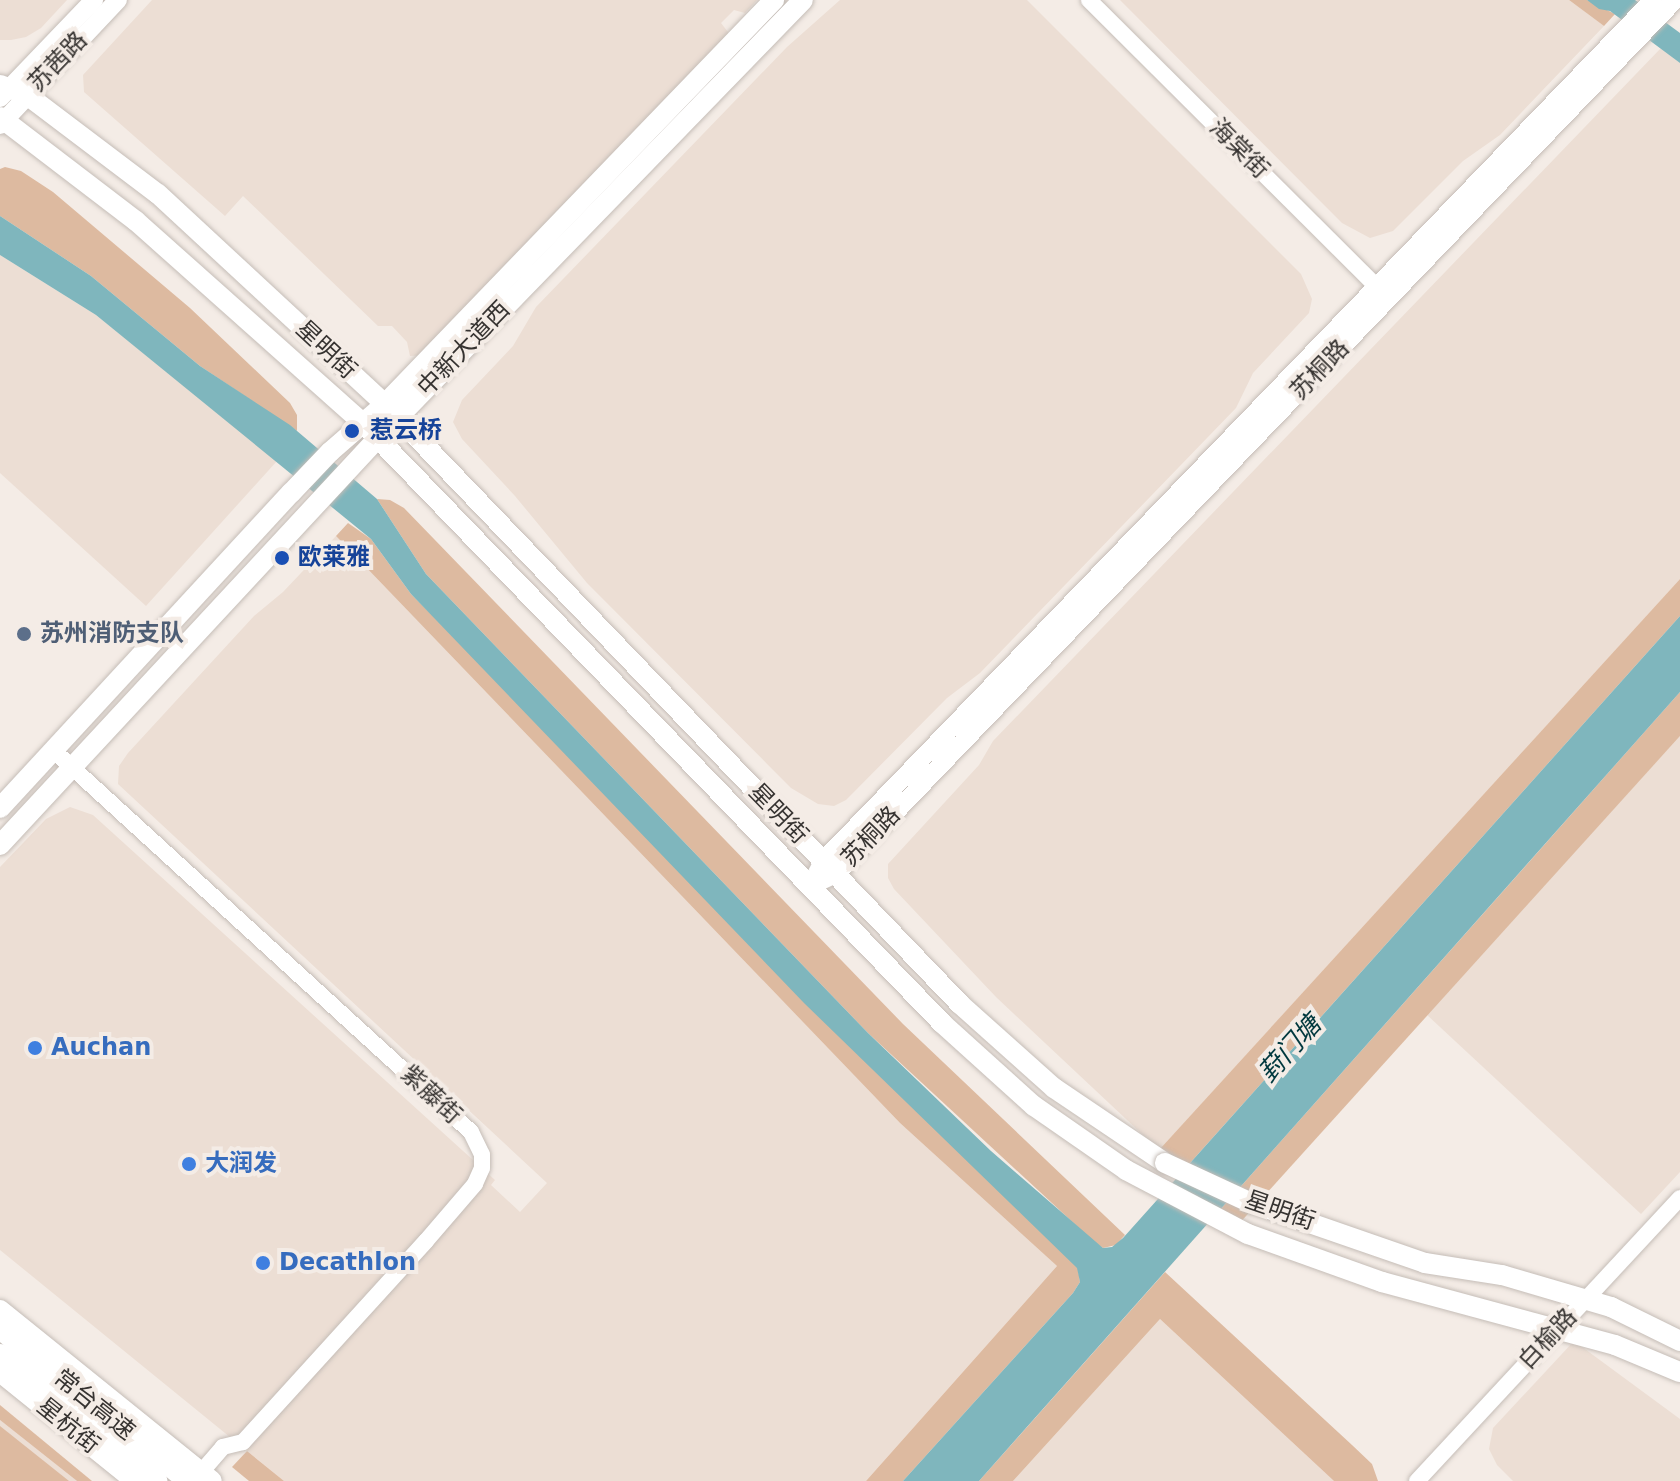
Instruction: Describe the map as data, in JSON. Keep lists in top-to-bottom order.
{
  "streets": {
    "highway": ["常台高速"],
    "main road": [
      "苏茜路",
      "中新大道西",
      "星明街",
      "苏桐路",
      "星杭街"
    ],
    "street": ["海棠街", "紫藤街", "白榆路"]
  },
  "crossings": [
    ["苏茜路", "星明街"],
    ["海棠街", "苏桐路"],
    ["中新大道西", "星明街"],
    ["中新大道西", "紫藤街"],
    ["星明街", "苏桐路"],
    ["星明街", "白榆路"],
    ["紫藤街", "常台高速"],
    ["紫藤街", "星杭街"],
    ["常台高速", "星杭街"]
  ],
  "water": ["葑门塘"],
  "places": [
    "惹云桥",
    "欧莱雅",
    "苏州消防支队",
    "Auchan",
    "大润发",
    "Decathlon"
  ]
}
